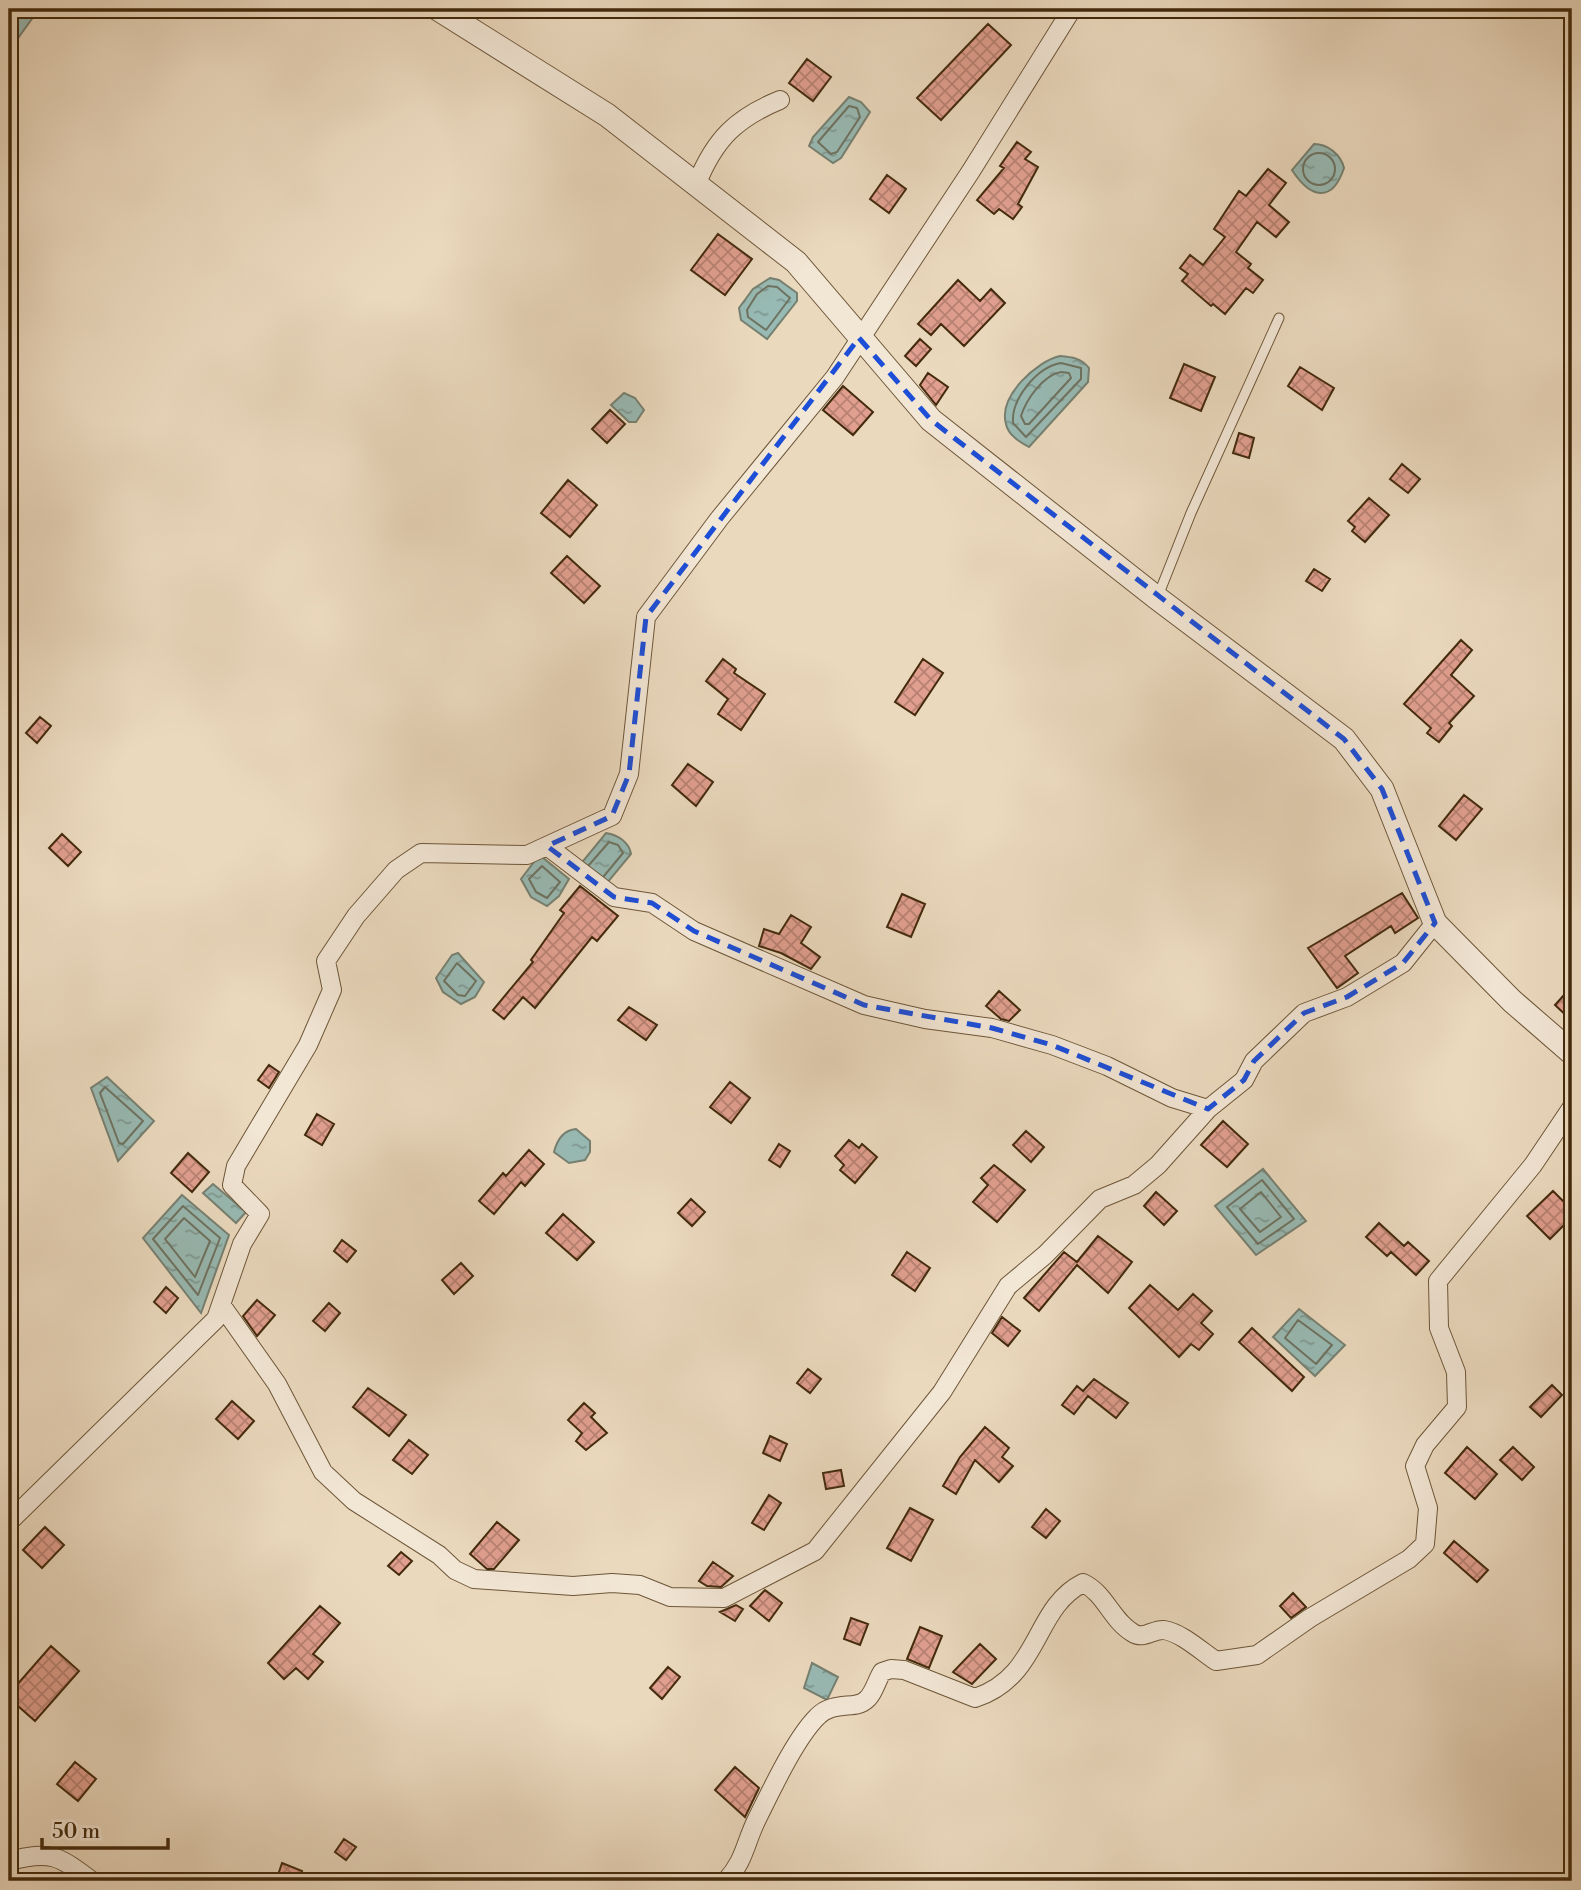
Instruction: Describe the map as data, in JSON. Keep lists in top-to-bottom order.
{
  "scale_bar": "50 m"
}
